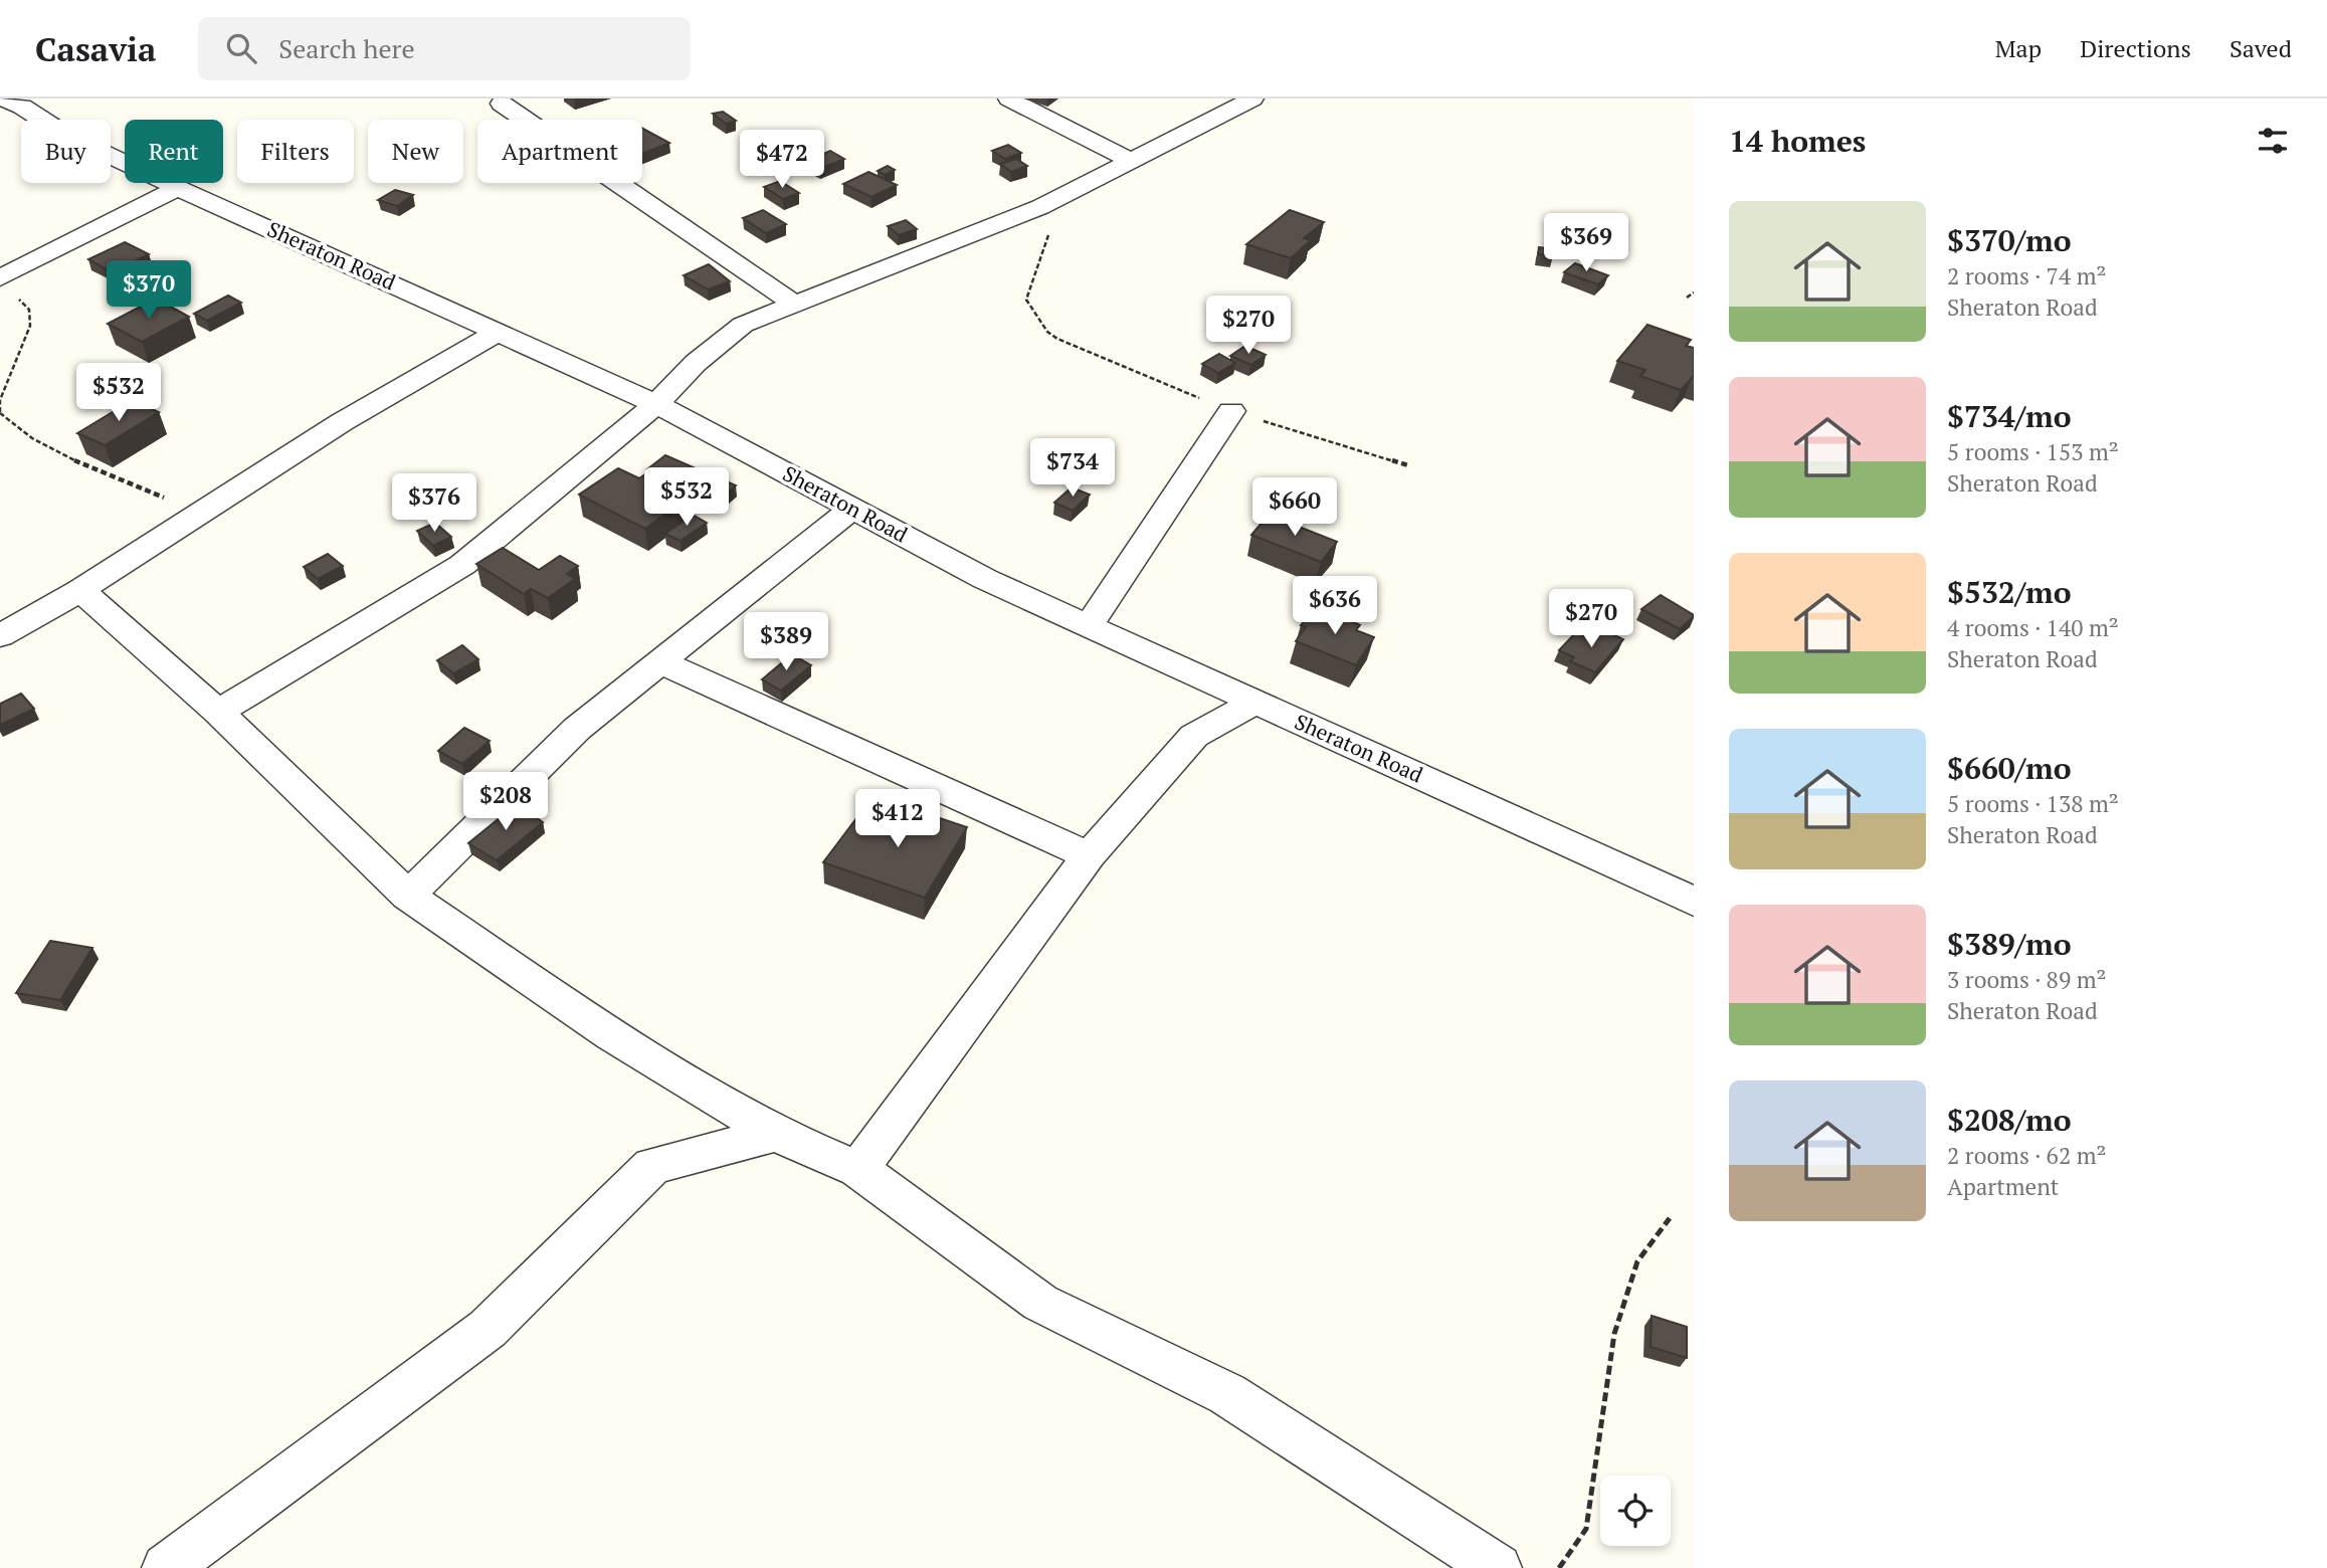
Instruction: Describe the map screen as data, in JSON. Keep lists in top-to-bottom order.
{
  "streets": {
    "street": ["Sheraton Road"]
  },
  "page": {
    "header": "Casavia",
    "search": "Search here",
    "nav": ["Map", "Directions", "Saved"],
    "heading": "14 homes",
    "chip": [
      "Buy",
      "Rent",
      "Filters",
      "New",
      "Apartment"
    ],
    "price": [
      "$472",
      "$369",
      "$370",
      "$270",
      "$532",
      "$734",
      "$532",
      "$376",
      "$660",
      "$636",
      "$270",
      "$389",
      "$208",
      "$412"
    ],
    "list": [
      {
        "name": "$370/mo",
        "note": "2 rooms · 74 m² · Sheraton Road"
      },
      {
        "name": "$734/mo",
        "note": "5 rooms · 153 m² · Sheraton Road"
      },
      {
        "name": "$532/mo",
        "note": "4 rooms · 140 m² · Sheraton Road"
      },
      {
        "name": "$660/mo",
        "note": "5 rooms · 138 m² · Sheraton Road"
      },
      {
        "name": "$389/mo",
        "note": "3 rooms · 89 m² · Sheraton Road"
      },
      {
        "name": "$208/mo",
        "note": "2 rooms · 62 m² · Apartment"
      }
    ]
  }
}
